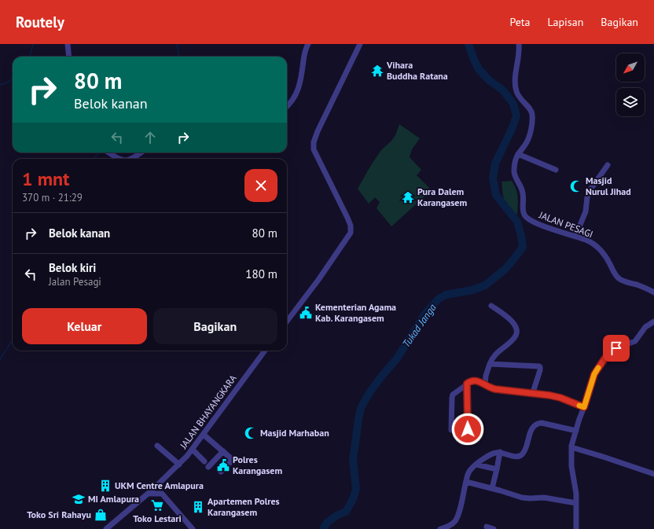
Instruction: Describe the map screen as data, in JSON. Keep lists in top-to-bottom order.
{
  "streets": {
    "street": ["JALAN PESAGI", "JALAN BHAYANGKARA"]
  },
  "water": ["Tukad Janga"],
  "places": {
    "temple": ["Vihara Buddha Ratana", "Pura Dalem Karangasem"],
    "mosque": ["Masjid Nurul Jihad", "Masjid Marhaban"],
    "public building": ["Kementerian Agama Kab. Karangasem", "Polres Karangasem"],
    "building": ["UKM Centre Amlapura", "Apartemen Polres Karangasem"],
    "school or university": ["MI Amlapura"],
    "supermarket": ["Toko Lestari"],
    "shop": ["Toko Sri Rahayu"]
  },
  "north": "bottom left",
  "page": {
    "header": "Routely",
    "nav": ["Peta", "Lapisan", "Bagikan"],
    "turn": ["80 m", "Belok kanan"],
    "heading": ["1 mnt", "370 m · 21:29"],
    "list": [
      {
        "name": "Belok kanan",
        "value": "80 m"
      },
      {
        "name": "Belok kiri",
        "note": "Jalan Pesagi",
        "value": "180 m"
      }
    ],
    "buttons": ["Keluar", "Bagikan"]
  }
}
